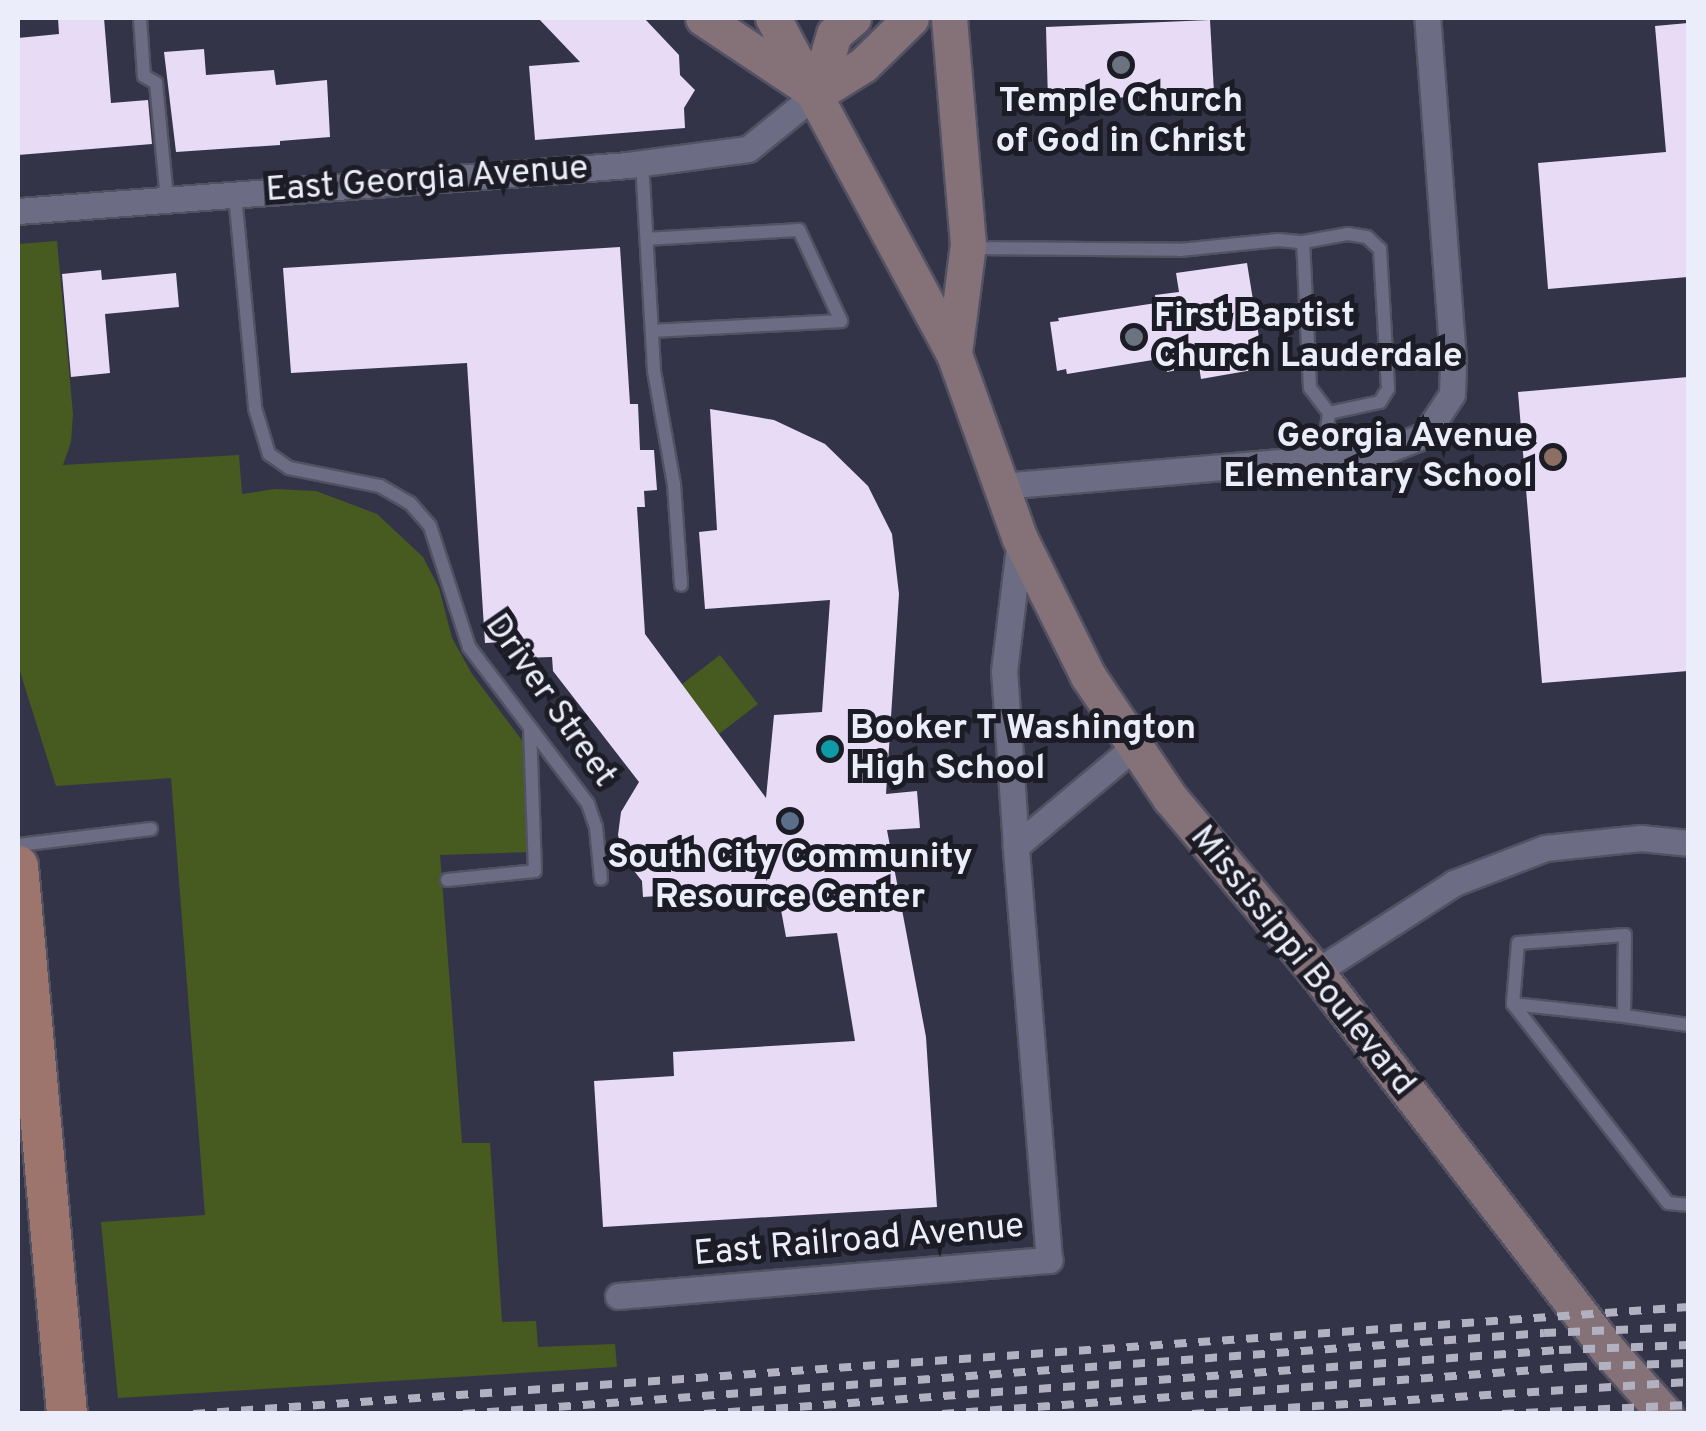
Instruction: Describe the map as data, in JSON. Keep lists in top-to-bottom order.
{
  "streets": {
    "main road": ["East Georgia Avenue", "Mississippi Boulevard"],
    "street": ["East Railroad Avenue"],
    "lane": ["Driver Street"]
  },
  "crossings": [
    ["East Georgia Avenue", "Driver Street"],
    ["East Georgia Avenue", "Mississippi Boulevard"],
    ["Mississippi Boulevard", "East Railroad Avenue"]
  ],
  "places": [
    "Temple Church of God in Christ",
    "First Baptist Church Lauderdale",
    "Georgia Avenue Elementary School",
    "Booker T Washington High School",
    "South City Community Resource Center"
  ]
}
